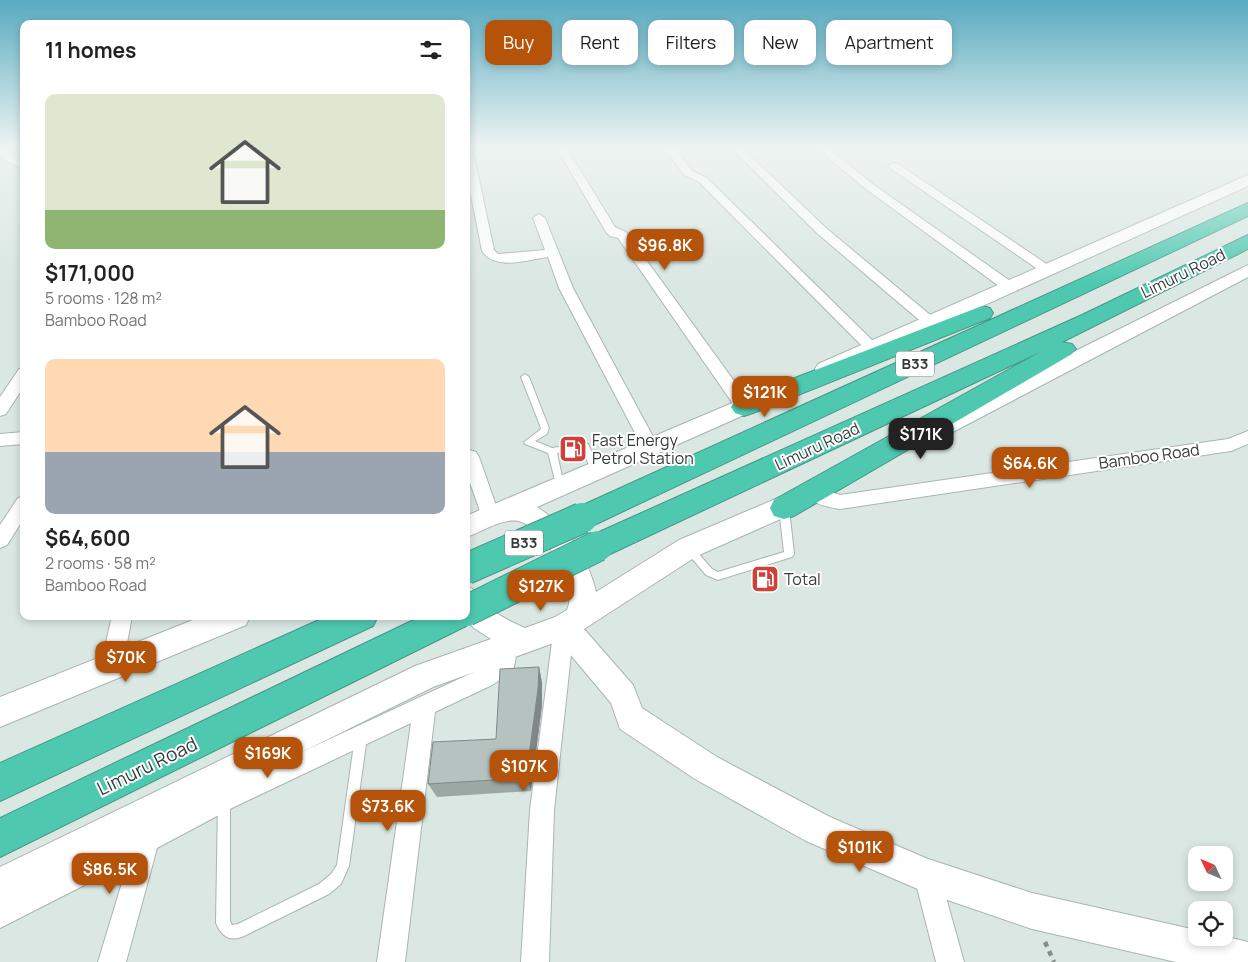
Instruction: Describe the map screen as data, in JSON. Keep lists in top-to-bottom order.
{
  "streets": {
    "highway": ["Limuru Road", "B33"],
    "street": ["Bamboo Road"]
  },
  "places": {
    "fuel station": ["Fast Energy Petrol Station", "Total"]
  },
  "north": "top left",
  "page": {
    "chip": [
      "Buy",
      "Rent",
      "Filters",
      "New",
      "Apartment"
    ],
    "heading": "11 homes",
    "list": [
      {
        "name": "$171,000",
        "note": "5 rooms · 128 m² · Bamboo Road"
      },
      {
        "name": "$64,600",
        "note": "2 rooms · 58 m² · Bamboo Road"
      }
    ],
    "price": [
      "$96.8K",
      "$121K",
      "$171K",
      "$64.6K",
      "$127K",
      "$70K",
      "$169K",
      "$107K",
      "$73.6K",
      "$101K",
      "$86.5K"
    ]
  }
}
